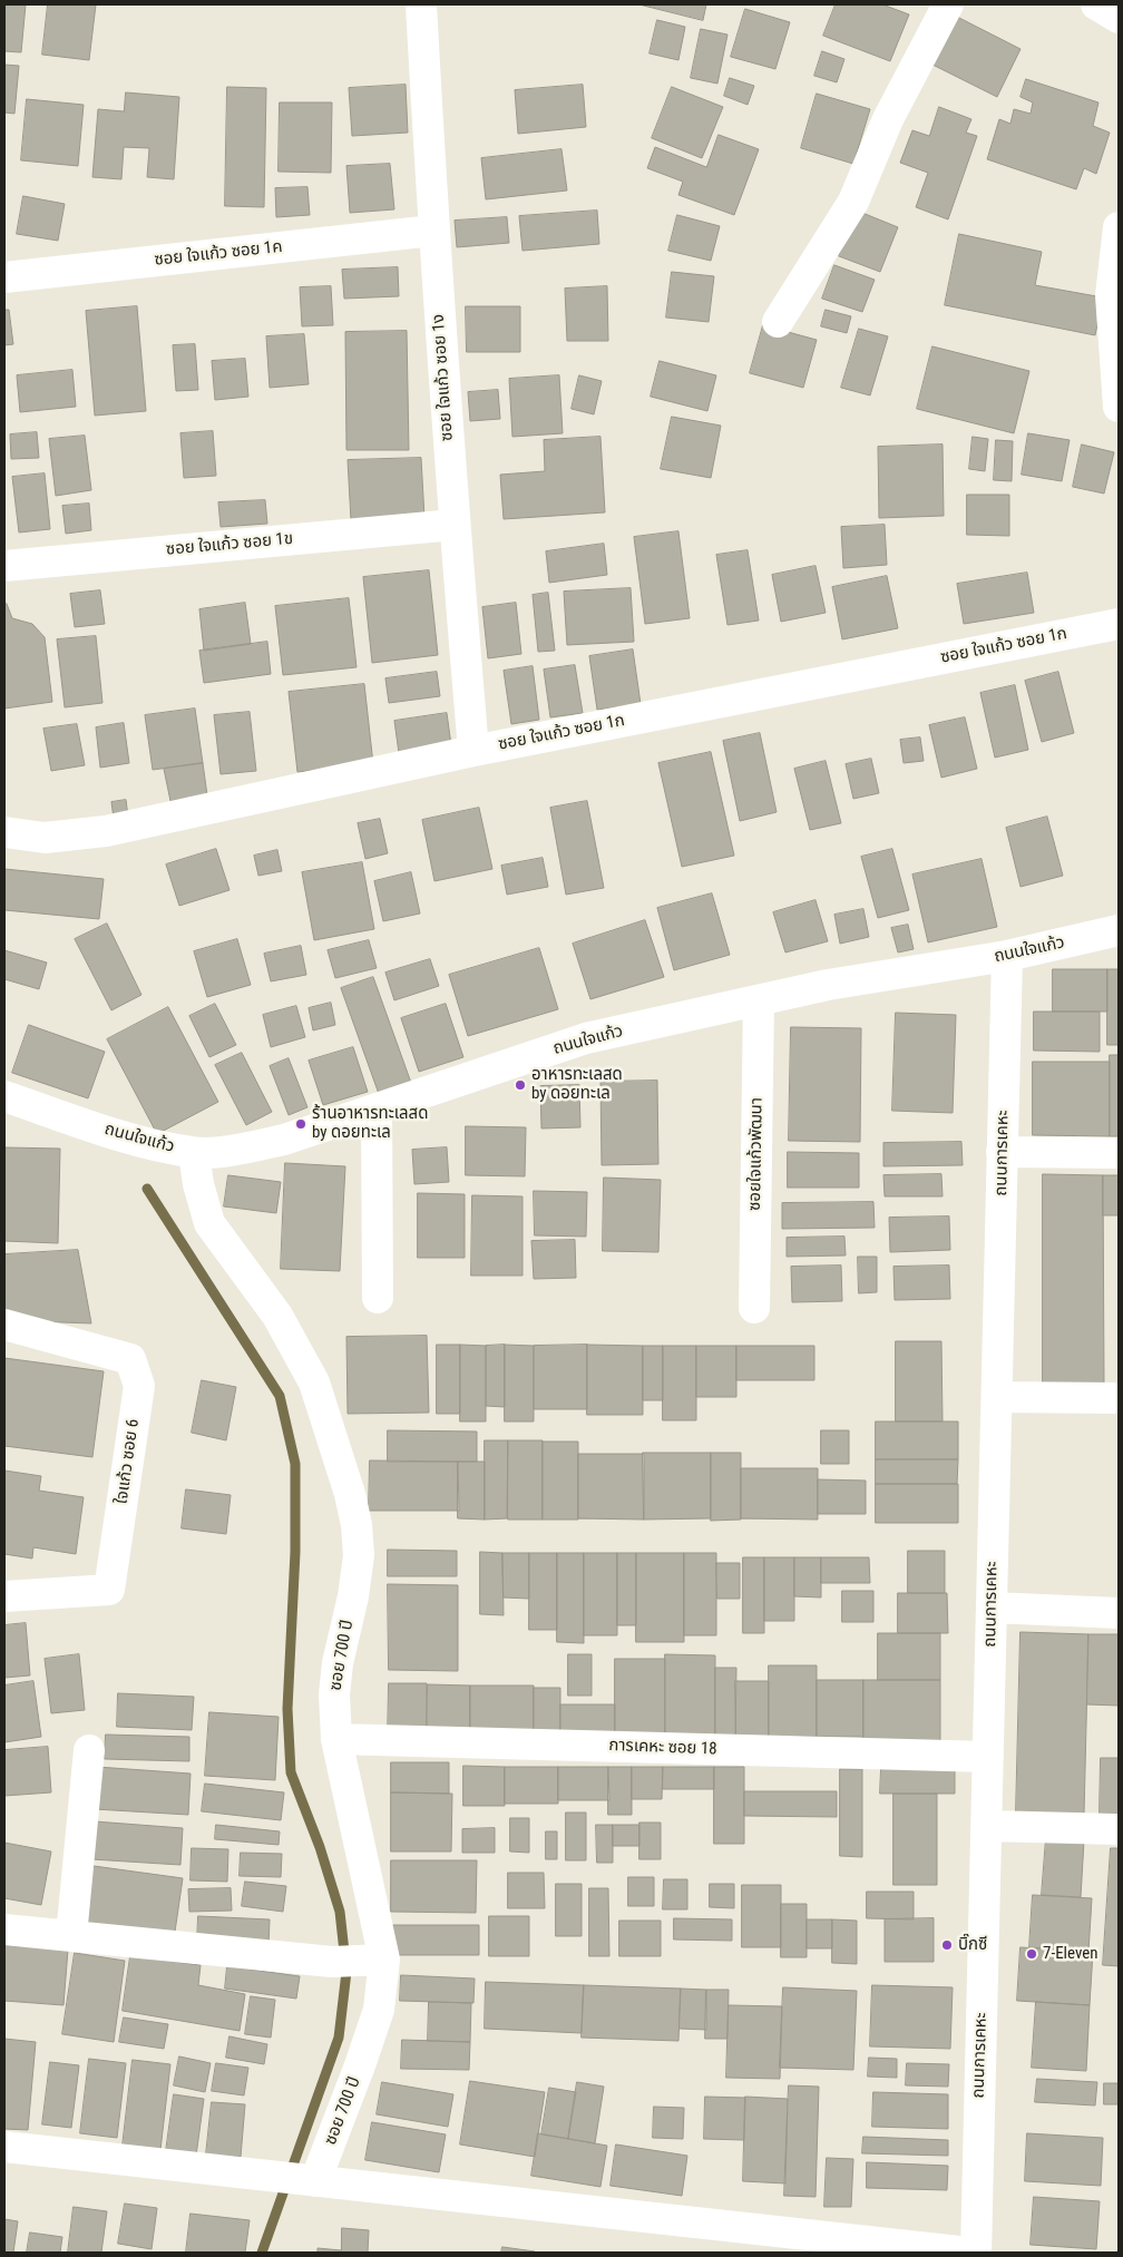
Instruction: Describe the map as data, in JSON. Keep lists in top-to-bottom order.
{
  "streets": {
    "street": [
      "ซอย ใจแก้ว ซอย 1ค",
      "ซอย ใจแก้ว ซอย 1ง",
      "ซอย ใจแก้ว ซอย 1ข",
      "ซอย ใจแก้ว ซอย 1ก",
      "ถนนใจแก้ว",
      "ถนนการเคหะ",
      "ซอยใจแก้วพัฒนา",
      "ใจแก้ว ซอย 6",
      "ซอย 700 ปี",
      "การเคหะ ซอย 18"
    ]
  },
  "crossings": [
    ["ซอย ใจแก้ว ซอย 1ค", "ซอย ใจแก้ว ซอย 1ง"],
    ["ซอย ใจแก้ว ซอย 1ง", "ซอย ใจแก้ว ซอย 1ข"],
    ["ซอย ใจแก้ว ซอย 1ง", "ซอย ใจแก้ว ซอย 1ก"],
    ["ถนนใจแก้ว", "ถนนการเคหะ"],
    ["ถนนใจแก้ว", "ซอยใจแก้วพัฒนา"],
    ["ถนนใจแก้ว", "ซอย 700 ปี"],
    ["ถนนการเคหะ", "การเคหะ ซอย 18"],
    ["ซอย 700 ปี", "การเคหะ ซอย 18"]
  ],
  "places": [
    "อาหารทะเลสด by ดอยทะเล",
    "ร้านอาหารทะเลสด by ดอยทะเล",
    "บิ๊กซี",
    "7-Eleven"
  ]
}
